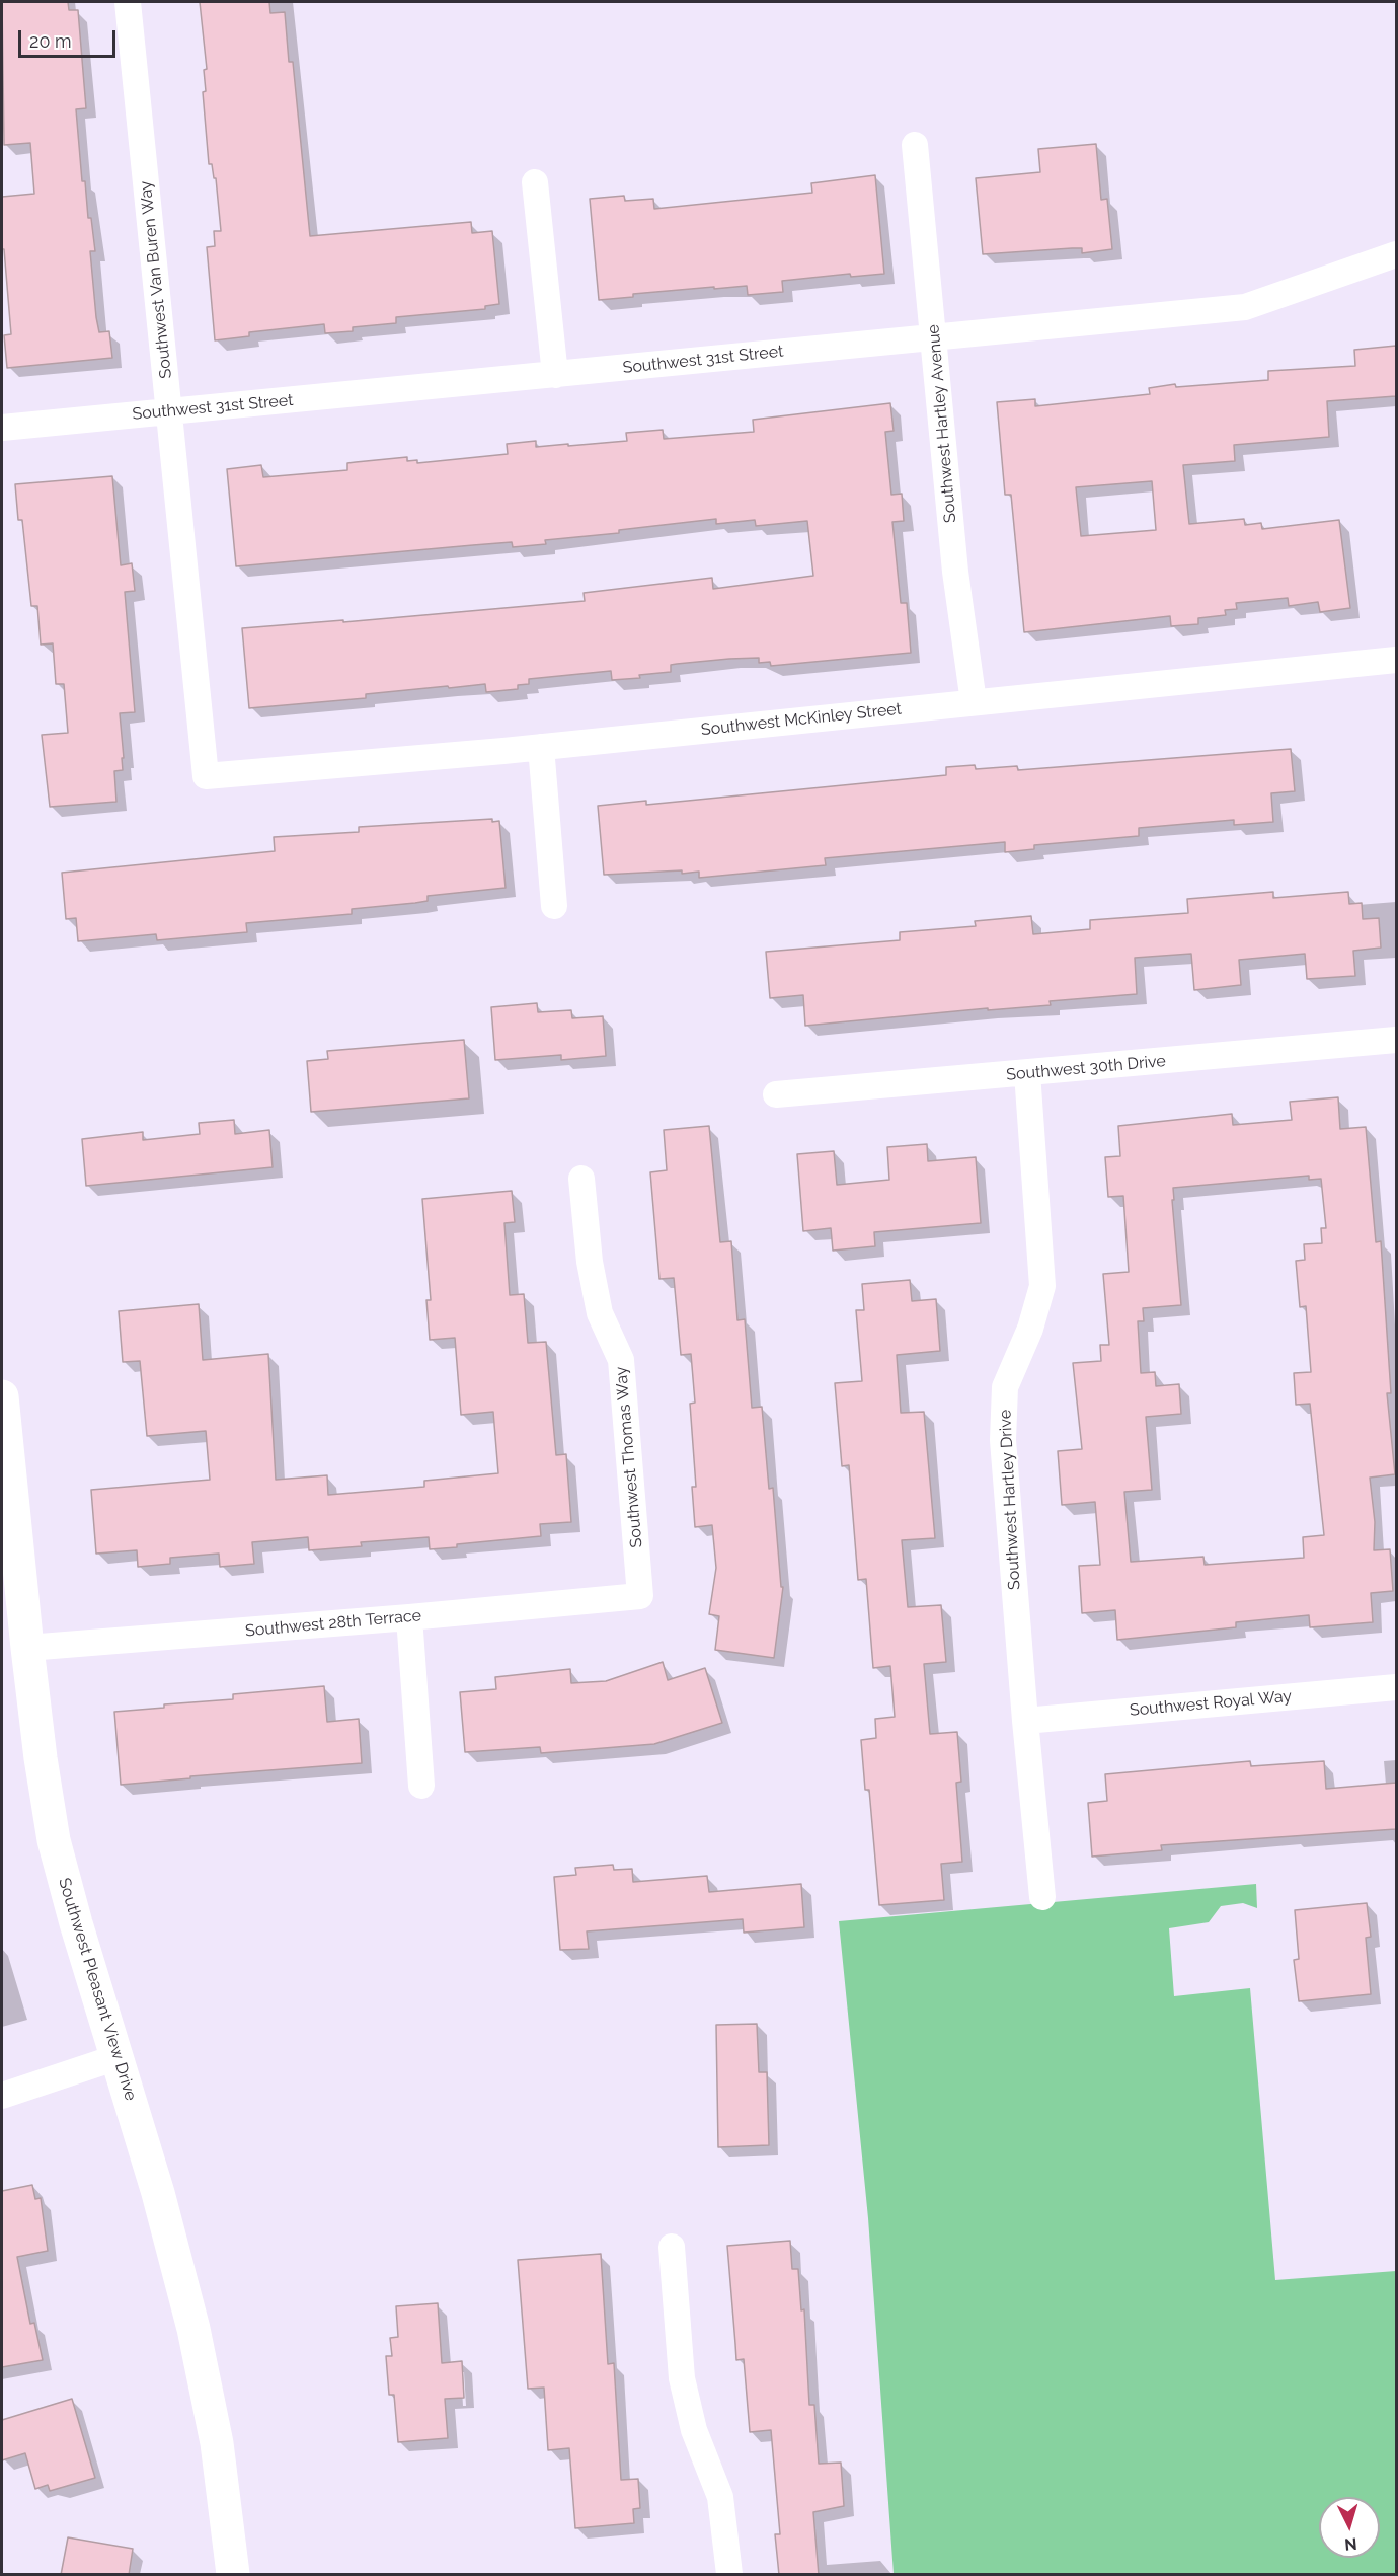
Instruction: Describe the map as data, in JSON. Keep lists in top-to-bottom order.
{
  "streets": {
    "main road": ["Southwest Pleasant View Drive"],
    "street": [
      "Southwest Van Buren Way",
      "Southwest 31st Street",
      "Southwest Hartley Avenue",
      "Southwest McKinley Street",
      "Southwest 30th Drive",
      "Southwest Thomas Way",
      "Southwest Hartley Drive",
      "Southwest 28th Terrace",
      "Southwest Royal Way"
    ]
  },
  "crossings": [
    ["Southwest Van Buren Way", "Southwest 31st Street"],
    ["Southwest Van Buren Way", "Southwest McKinley Street"],
    ["Southwest 31st Street", "Southwest Hartley Avenue"],
    ["Southwest Hartley Avenue", "Southwest McKinley Street"],
    ["Southwest 30th Drive", "Southwest Hartley Drive"],
    ["Southwest Thomas Way", "Southwest 28th Terrace"],
    ["Southwest Hartley Drive", "Southwest Royal Way"],
    ["Southwest 28th Terrace", "Southwest Pleasant View Drive"]
  ],
  "scale_bar": "20 m",
  "north": "bottom"
}
